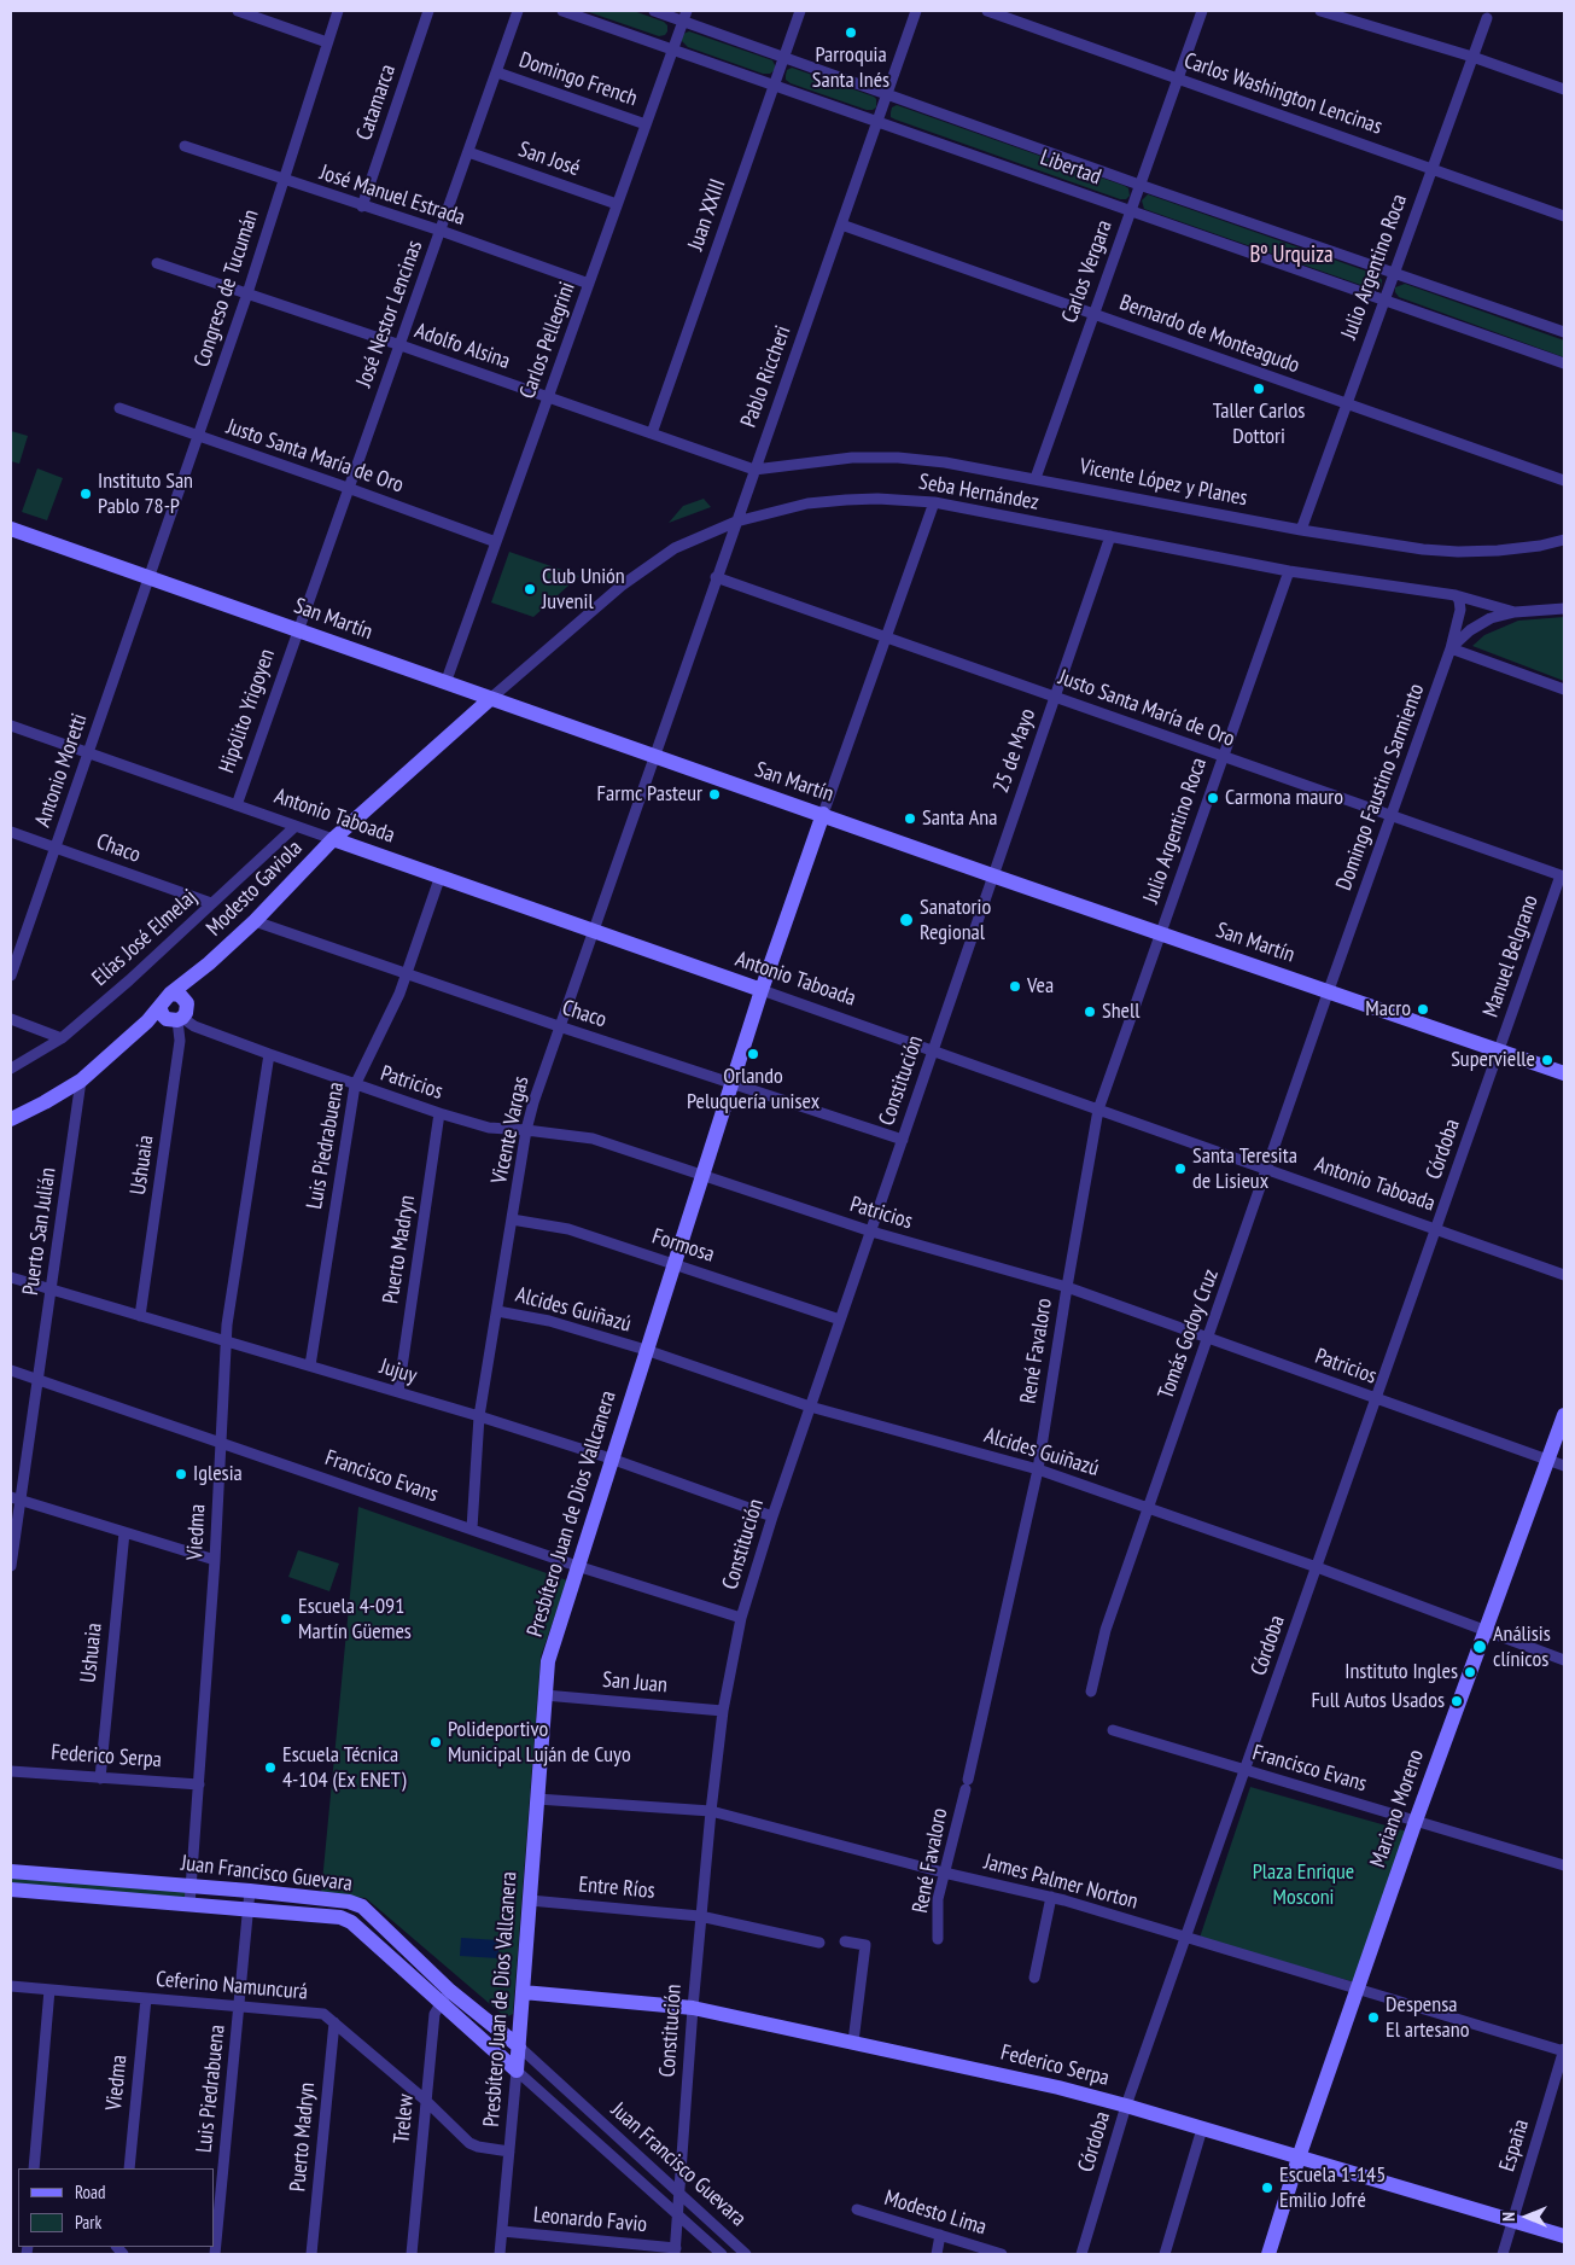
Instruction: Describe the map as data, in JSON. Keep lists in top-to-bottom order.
{
  "streets": {
    "street": [
      "Domingo French",
      "Carlos Washington Lencinas",
      "Catamarca",
      "San José",
      "Libertad",
      "José Manuel Estrada",
      "Juan XXIII",
      "Julio Argentino Roca",
      "Carlos Vergara",
      "Congreso de Tucumán",
      "José Nestor Lencinas",
      "Bernardo de Monteagudo",
      "Carlos Pellegrini",
      "Adolfo Alsina",
      "Pablo Riccheri",
      "Justo Santa María de Oro",
      "Vicente López y Planes",
      "Seba Hernández",
      "San Martín",
      "Hipólito Yrigoyen",
      "25 de Mayo",
      "Antonio Moretti",
      "Domingo Faustino Sarmiento",
      "Antonio Taboada",
      "Chaco",
      "Modesto Gaviola",
      "Elías José Elmelaj",
      "Manuel Belgrano",
      "Constitución",
      "Patricios",
      "Vicente Vargas",
      "Luis Piedrabuena",
      "Córdoba",
      "Ushuaia",
      "Puerto San Julián",
      "Formosa",
      "Puerto Madryn",
      "Alcides Guiñazú",
      "Tomás Godoy Cruz",
      "René Favaloro",
      "Jujuy",
      "Francisco Evans",
      "Presbítero Juan de Dios Vallcanera",
      "Viedma",
      "San Juan",
      "Federico Serpa",
      "Mariano Moreno",
      "Juan Francisco Guevara",
      "James Palmer Norton",
      "Entre Ríos",
      "Ceferino Namuncurá",
      "Trelew",
      "España",
      "Modesto Lima",
      "Leonardo Favio"
    ]
  },
  "crossings": [
    ["Domingo French", "José Nestor Lencinas"],
    ["Domingo French", "Carlos Pellegrini"],
    ["Carlos Washington Lencinas", "Julio Argentino Roca"],
    ["Carlos Washington Lencinas", "Carlos Vergara"],
    ["Catamarca", "José Manuel Estrada"],
    ["San José", "José Nestor Lencinas"],
    ["San José", "Carlos Pellegrini"],
    ["Libertad", "Juan XXIII"],
    ["Libertad", "Julio Argentino Roca"],
    ["Libertad", "Carlos Vergara"],
    ["Libertad", "Carlos Pellegrini"],
    ["Libertad", "Pablo Riccheri"],
    ["José Manuel Estrada", "Congreso de Tucumán"],
    ["José Manuel Estrada", "José Nestor Lencinas"],
    ["José Manuel Estrada", "Carlos Pellegrini"],
    ["Juan XXIII", "Adolfo Alsina"],
    ["Julio Argentino Roca", "Bernardo de Monteagudo"],
    ["Julio Argentino Roca", "Justo Santa María de Oro"],
    ["Julio Argentino Roca", "Vicente López y Planes"],
    ["Julio Argentino Roca", "Seba Hernández"],
    ["Julio Argentino Roca", "San Martín"],
    ["Julio Argentino Roca", "René Favaloro"],
    ["Carlos Vergara", "Bernardo de Monteagudo"],
    ["Carlos Vergara", "Vicente López y Planes"],
    ["Congreso de Tucumán", "Adolfo Alsina"],
    ["Congreso de Tucumán", "Justo Santa María de Oro"],
    ["Congreso de Tucumán", "San Martín"],
    ["Congreso de Tucumán", "Antonio Moretti"],
    ["José Nestor Lencinas", "Adolfo Alsina"],
    ["José Nestor Lencinas", "Justo Santa María de Oro"],
    ["José Nestor Lencinas", "San Martín"],
    ["José Nestor Lencinas", "Hipólito Yrigoyen"],
    ["Bernardo de Monteagudo", "Pablo Riccheri"],
    ["Carlos Pellegrini", "Adolfo Alsina"],
    ["Carlos Pellegrini", "Justo Santa María de Oro"],
    ["Carlos Pellegrini", "San Martín"],
    ["Adolfo Alsina", "Pablo Riccheri"],
    ["Adolfo Alsina", "Vicente López y Planes"],
    ["Pablo Riccheri", "Justo Santa María de Oro"],
    ["Pablo Riccheri", "Vicente López y Planes"],
    ["Pablo Riccheri", "Seba Hernández"],
    ["Pablo Riccheri", "San Martín"],
    ["Pablo Riccheri", "Vicente Vargas"],
    ["Justo Santa María de Oro", "25 de Mayo"],
    ["Justo Santa María de Oro", "Domingo Faustino Sarmiento"],
    ["Justo Santa María de Oro", "Manuel Belgrano"],
    ["Seba Hernández", "San Martín"],
    ["Seba Hernández", "25 de Mayo"],
    ["Seba Hernández", "Domingo Faustino Sarmiento"],
    ["Seba Hernández", "Modesto Gaviola"],
    ["San Martín", "Hipólito Yrigoyen"],
    ["San Martín", "25 de Mayo"],
    ["San Martín", "Antonio Moretti"],
    ["San Martín", "Domingo Faustino Sarmiento"],
    ["San Martín", "Modesto Gaviola"],
    ["San Martín", "Manuel Belgrano"],
    ["San Martín", "Constitución"],
    ["San Martín", "Vicente Vargas"],
    ["San Martín", "Córdoba"],
    ["San Martín", "Tomás Godoy Cruz"],
    ["San Martín", "René Favaloro"],
    ["San Martín", "Presbítero Juan de Dios Vallcanera"],
    ["Hipólito Yrigoyen", "Antonio Taboada"],
    ["25 de Mayo", "Constitución"],
    ["Antonio Moretti", "Antonio Taboada"],
    ["Antonio Moretti", "Chaco"],
    ["Domingo Faustino Sarmiento", "Tomás Godoy Cruz"],
    ["Antonio Taboada", "Modesto Gaviola"],
    ["Antonio Taboada", "Elías José Elmelaj"],
    ["Antonio Taboada", "Constitución"],
    ["Antonio Taboada", "Vicente Vargas"],
    ["Antonio Taboada", "Luis Piedrabuena"],
    ["Antonio Taboada", "Córdoba"],
    ["Antonio Taboada", "Tomás Godoy Cruz"],
    ["Antonio Taboada", "René Favaloro"],
    ["Antonio Taboada", "Presbítero Juan de Dios Vallcanera"],
    ["Chaco", "Modesto Gaviola"],
    ["Chaco", "Elías José Elmelaj"],
    ["Chaco", "Constitución"],
    ["Chaco", "Vicente Vargas"],
    ["Chaco", "Luis Piedrabuena"],
    ["Chaco", "Presbítero Juan de Dios Vallcanera"],
    ["Modesto Gaviola", "Patricios"],
    ["Modesto Gaviola", "Ushuaia"],
    ["Manuel Belgrano", "Córdoba"],
    ["Constitución", "Patricios"],
    ["Constitución", "Formosa"],
    ["Constitución", "Alcides Guiñazú"],
    ["Constitución", "Jujuy"],
    ["Constitución", "Francisco Evans"],
    ["Constitución", "San Juan"],
    ["Constitución", "Federico Serpa"],
    ["Constitución", "Juan Francisco Guevara"],
    ["Constitución", "James Palmer Norton"],
    ["Constitución", "Entre Ríos"],
    ["Constitución", "Leonardo Favio"],
    ["Patricios", "Vicente Vargas"],
    ["Patricios", "Luis Piedrabuena"],
    ["Patricios", "Córdoba"],
    ["Patricios", "Ushuaia"],
    ["Patricios", "Puerto Madryn"],
    ["Patricios", "Tomás Godoy Cruz"],
    ["Patricios", "René Favaloro"],
    ["Patricios", "Presbítero Juan de Dios Vallcanera"],
    ["Patricios", "Viedma"],
    ["Patricios", "Mariano Moreno"],
    ["Vicente Vargas", "Formosa"],
    ["Vicente Vargas", "Alcides Guiñazú"],
    ["Vicente Vargas", "Jujuy"],
    ["Vicente Vargas", "Francisco Evans"],
    ["Luis Piedrabuena", "Jujuy"],
    ["Luis Piedrabuena", "Juan Francisco Guevara"],
    ["Luis Piedrabuena", "Ceferino Namuncurá"],
    ["Córdoba", "Alcides Guiñazú"],
    ["Córdoba", "Francisco Evans"],
    ["Córdoba", "Federico Serpa"],
    ["Córdoba", "James Palmer Norton"],
    ["Ushuaia", "Jujuy"],
    ["Ushuaia", "Federico Serpa"],
    ["Puerto San Julián", "Jujuy"],
    ["Puerto San Julián", "Francisco Evans"],
    ["Formosa", "Presbítero Juan de Dios Vallcanera"],
    ["Puerto Madryn", "Jujuy"],
    ["Puerto Madryn", "Ceferino Namuncurá"],
    ["Alcides Guiñazú", "Tomás Godoy Cruz"],
    ["Alcides Guiñazú", "René Favaloro"],
    ["Alcides Guiñazú", "Presbítero Juan de Dios Vallcanera"],
    ["Alcides Guiñazú", "Mariano Moreno"],
    ["René Favaloro", "James Palmer Norton"],
    ["Jujuy", "Presbítero Juan de Dios Vallcanera"],
    ["Jujuy", "Viedma"],
    ["Francisco Evans", "Presbítero Juan de Dios Vallcanera"],
    ["Francisco Evans", "Viedma"],
    ["Francisco Evans", "Mariano Moreno"],
    ["Presbítero Juan de Dios Vallcanera", "San Juan"],
    ["Presbítero Juan de Dios Vallcanera", "Federico Serpa"],
    ["Presbítero Juan de Dios Vallcanera", "Juan Francisco Guevara"],
    ["Presbítero Juan de Dios Vallcanera", "James Palmer Norton"],
    ["Presbítero Juan de Dios Vallcanera", "Entre Ríos"],
    ["Presbítero Juan de Dios Vallcanera", "Ceferino Namuncurá"],
    ["Presbítero Juan de Dios Vallcanera", "Leonardo Favio"],
    ["Viedma", "Federico Serpa"],
    ["Viedma", "Juan Francisco Guevara"],
    ["Viedma", "Ceferino Namuncurá"],
    ["Federico Serpa", "Mariano Moreno"],
    ["Federico Serpa", "España"],
    ["Mariano Moreno", "James Palmer Norton"],
    ["Juan Francisco Guevara", "Trelew"],
    ["James Palmer Norton", "España"],
    ["Ceferino Namuncurá", "Trelew"]
  ],
  "districts": ["Bº Urquiza"],
  "parks": ["Plaza Enrique Mosconi"],
  "places": [
    "Parroquia Santa Inés",
    "Taller Carlos Dottori",
    "Instituto San Pablo 78-P",
    "Club Unión Juvenil",
    "Farmc Pasteur",
    "Carmona mauro",
    "Santa Ana",
    "Sanatorio Regional",
    "Vea",
    "Macro",
    "Shell",
    "Orlando Peluquería unisex",
    "Supervielle",
    "Santa Teresita de Lisieux",
    "Iglesia",
    "Escuela 4-091 Martín Güemes",
    "Análisis clínicos",
    "Instituto Ingles",
    "Full Autos Usados",
    "Polideportivo Municipal Luján de Cuyo",
    "Escuela Técnica 4-104 (Ex ENET)",
    "Despensa El artesano",
    "Escuela 1-145 Emilio Jofré"
  ],
  "legend": ["Road", "Park"],
  "north": "left"
}
